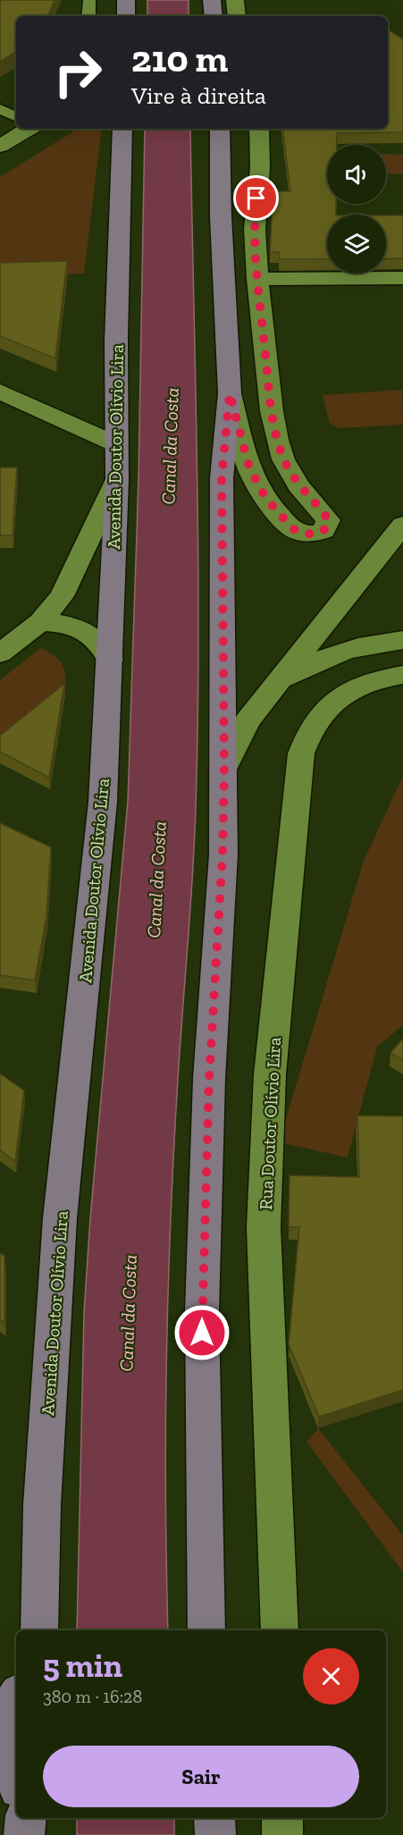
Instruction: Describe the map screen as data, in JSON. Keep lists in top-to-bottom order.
{
  "streets": {
    "main road": ["Avenida Doutor Olívio Lira"],
    "street": ["Rua Doutor Olívio Lira"]
  },
  "water": ["Canal da Costa"],
  "page": {
    "turn": ["210 m", "Vire à direita"],
    "heading": ["5 min", "380 m · 16:28"],
    "buttons": "Sair"
  }
}
